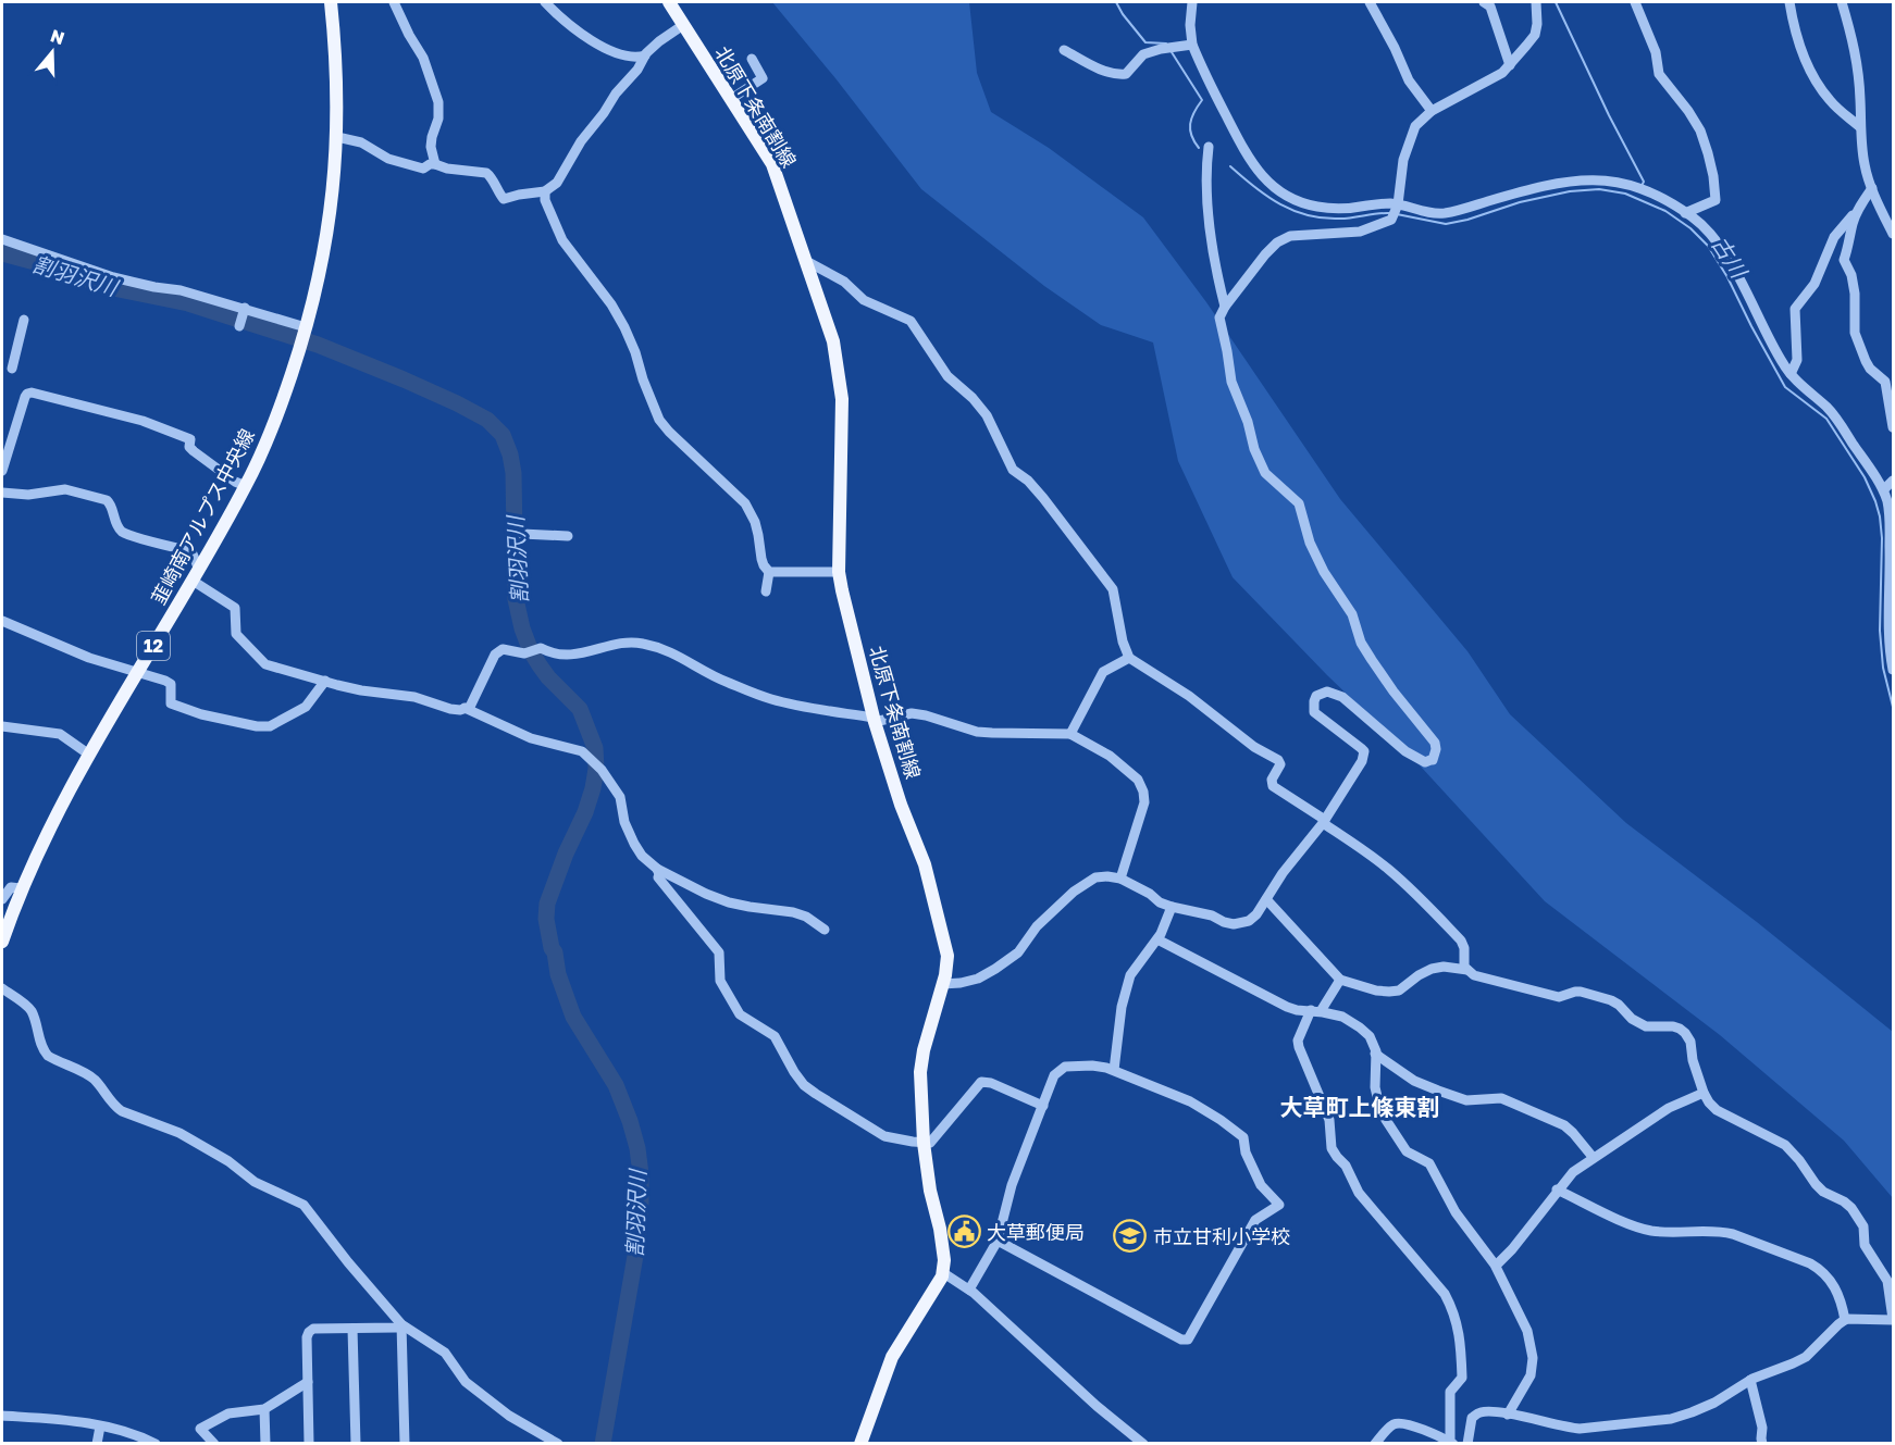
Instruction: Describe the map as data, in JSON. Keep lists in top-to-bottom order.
{
  "streets": {
    "main road": ["北原下条南割線", "韮崎南アルプス中央線", "12"]
  },
  "crossings": [
    ["韮崎南アルプス中央線", "12"]
  ],
  "districts": ["大草町上條東割"],
  "water": ["古川", "割羽沢川"],
  "places": {
    "public building": ["大草郵便局"],
    "school or university": ["市立甘利小学校"]
  },
  "north": "top"
}
